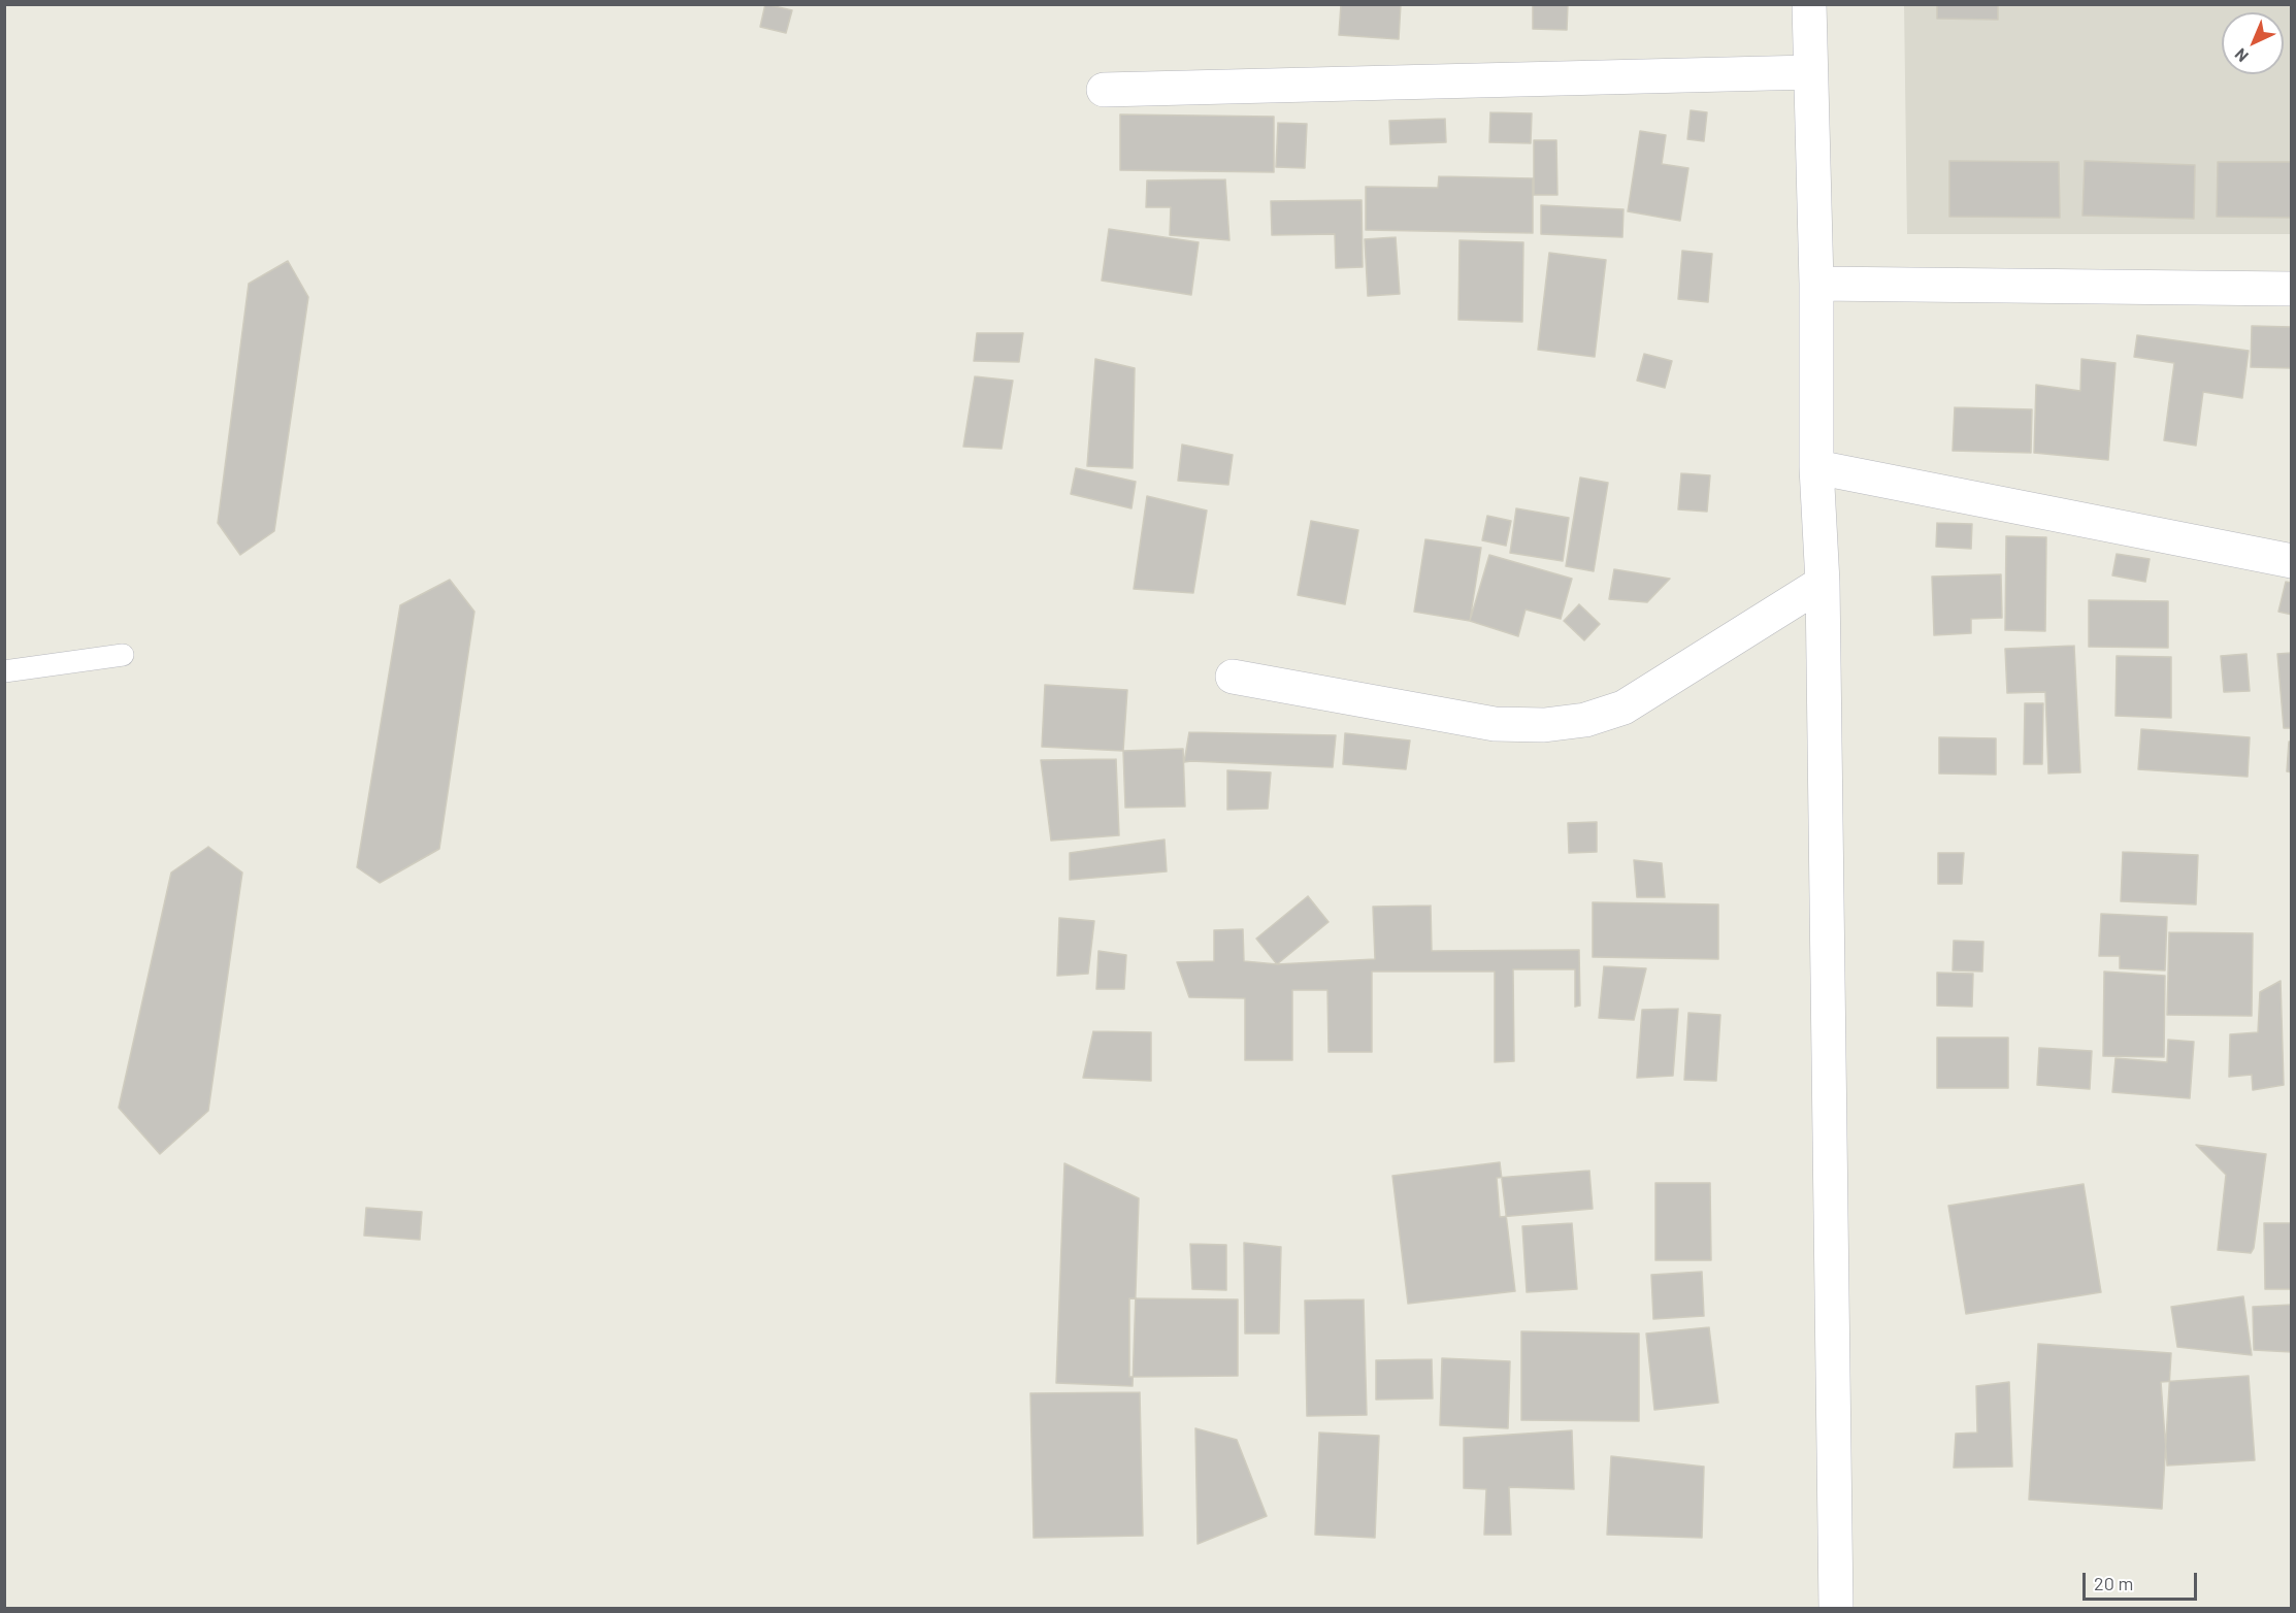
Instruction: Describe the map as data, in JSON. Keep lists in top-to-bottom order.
{
  "scale_bar": "20 m",
  "north": "bottom left"
}
